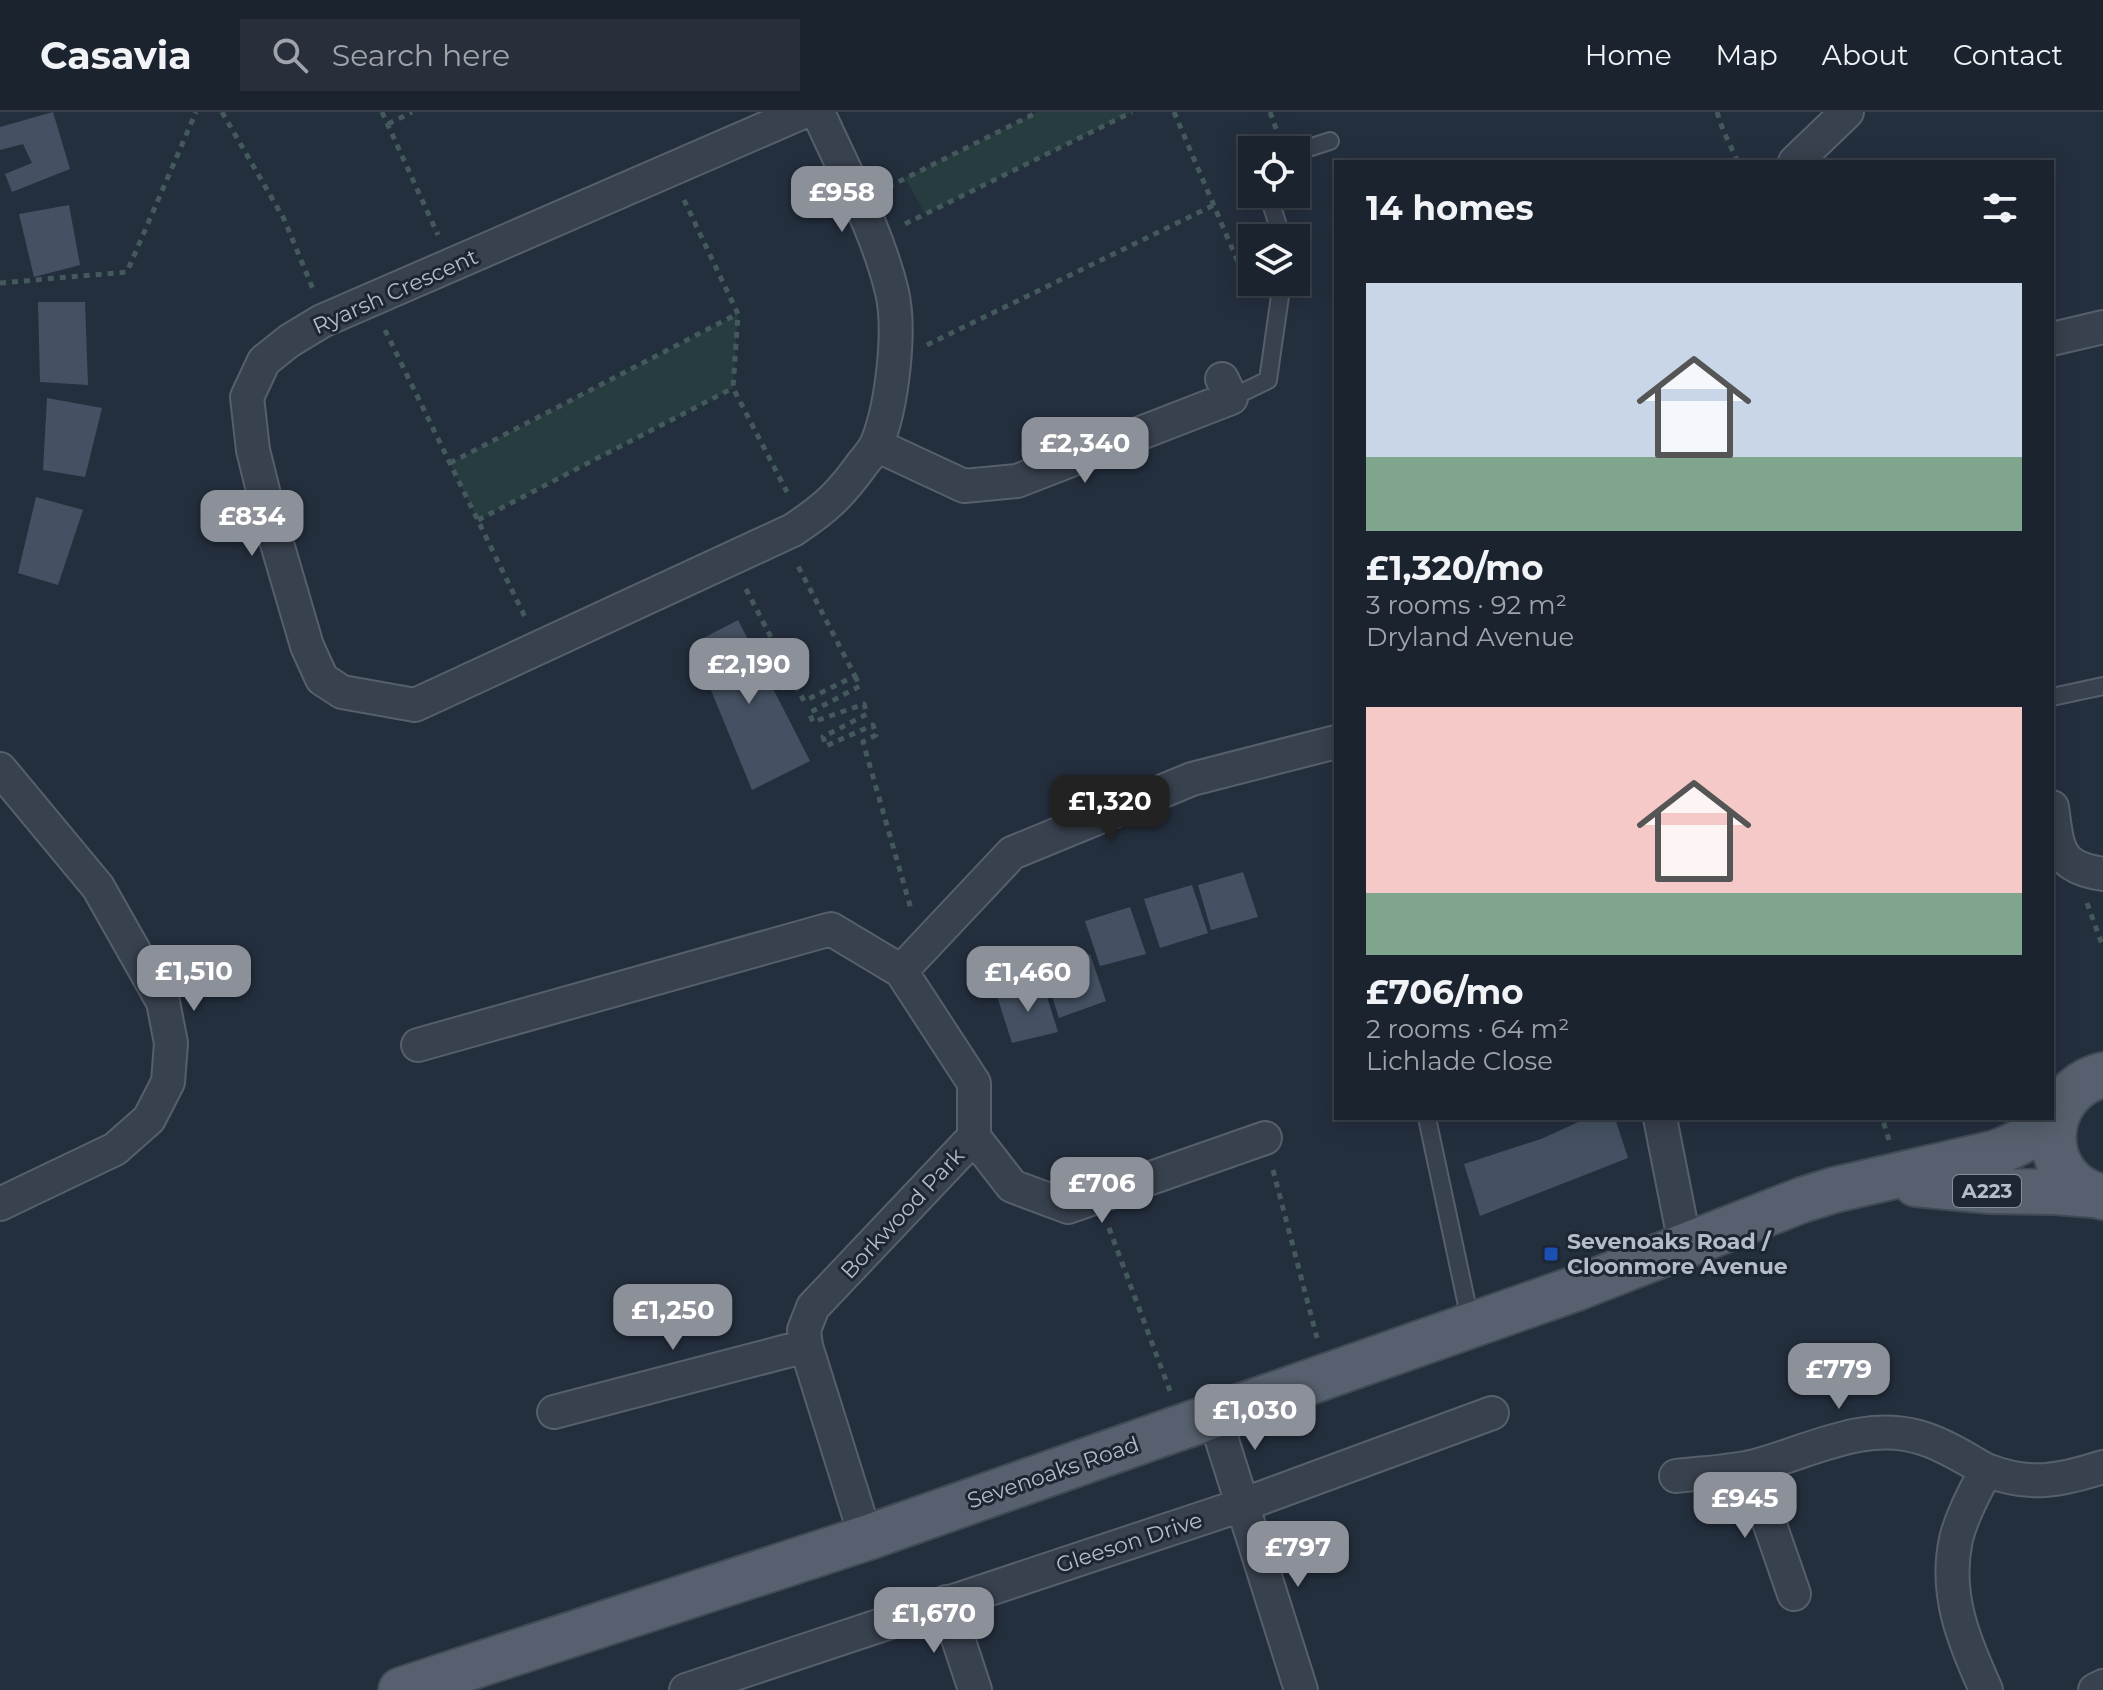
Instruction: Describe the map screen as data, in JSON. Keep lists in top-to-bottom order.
{
  "streets": {
    "main road": ["A223", "Sevenoaks Road"],
    "street": ["Ryarsh Crescent", "Borkwood Park", "Gleeson Drive"]
  },
  "crossings": [
    ["A223", "Sevenoaks Road"],
    ["Borkwood Park", "Sevenoaks Road"]
  ],
  "places": {
    "transit": ["Sevenoaks Road / Cloonmore Avenue"]
  },
  "page": {
    "header": "Casavia",
    "search": "Search here",
    "nav": [
      "Home",
      "Map",
      "About",
      "Contact"
    ],
    "heading": "14 homes",
    "price": [
      "£958",
      "£2,340",
      "£834",
      "£2,190",
      "£1,320",
      "£1,510",
      "£1,460",
      "£706",
      "£1,250",
      "£779",
      "£1,030",
      "£945",
      "£797",
      "£1,670"
    ],
    "list": [
      {
        "name": "£1,320/mo",
        "note": "3 rooms · 92 m² · Dryland Avenue"
      },
      {
        "name": "£706/mo",
        "note": "2 rooms · 64 m² · Lichlade Close"
      }
    ]
  }
}
